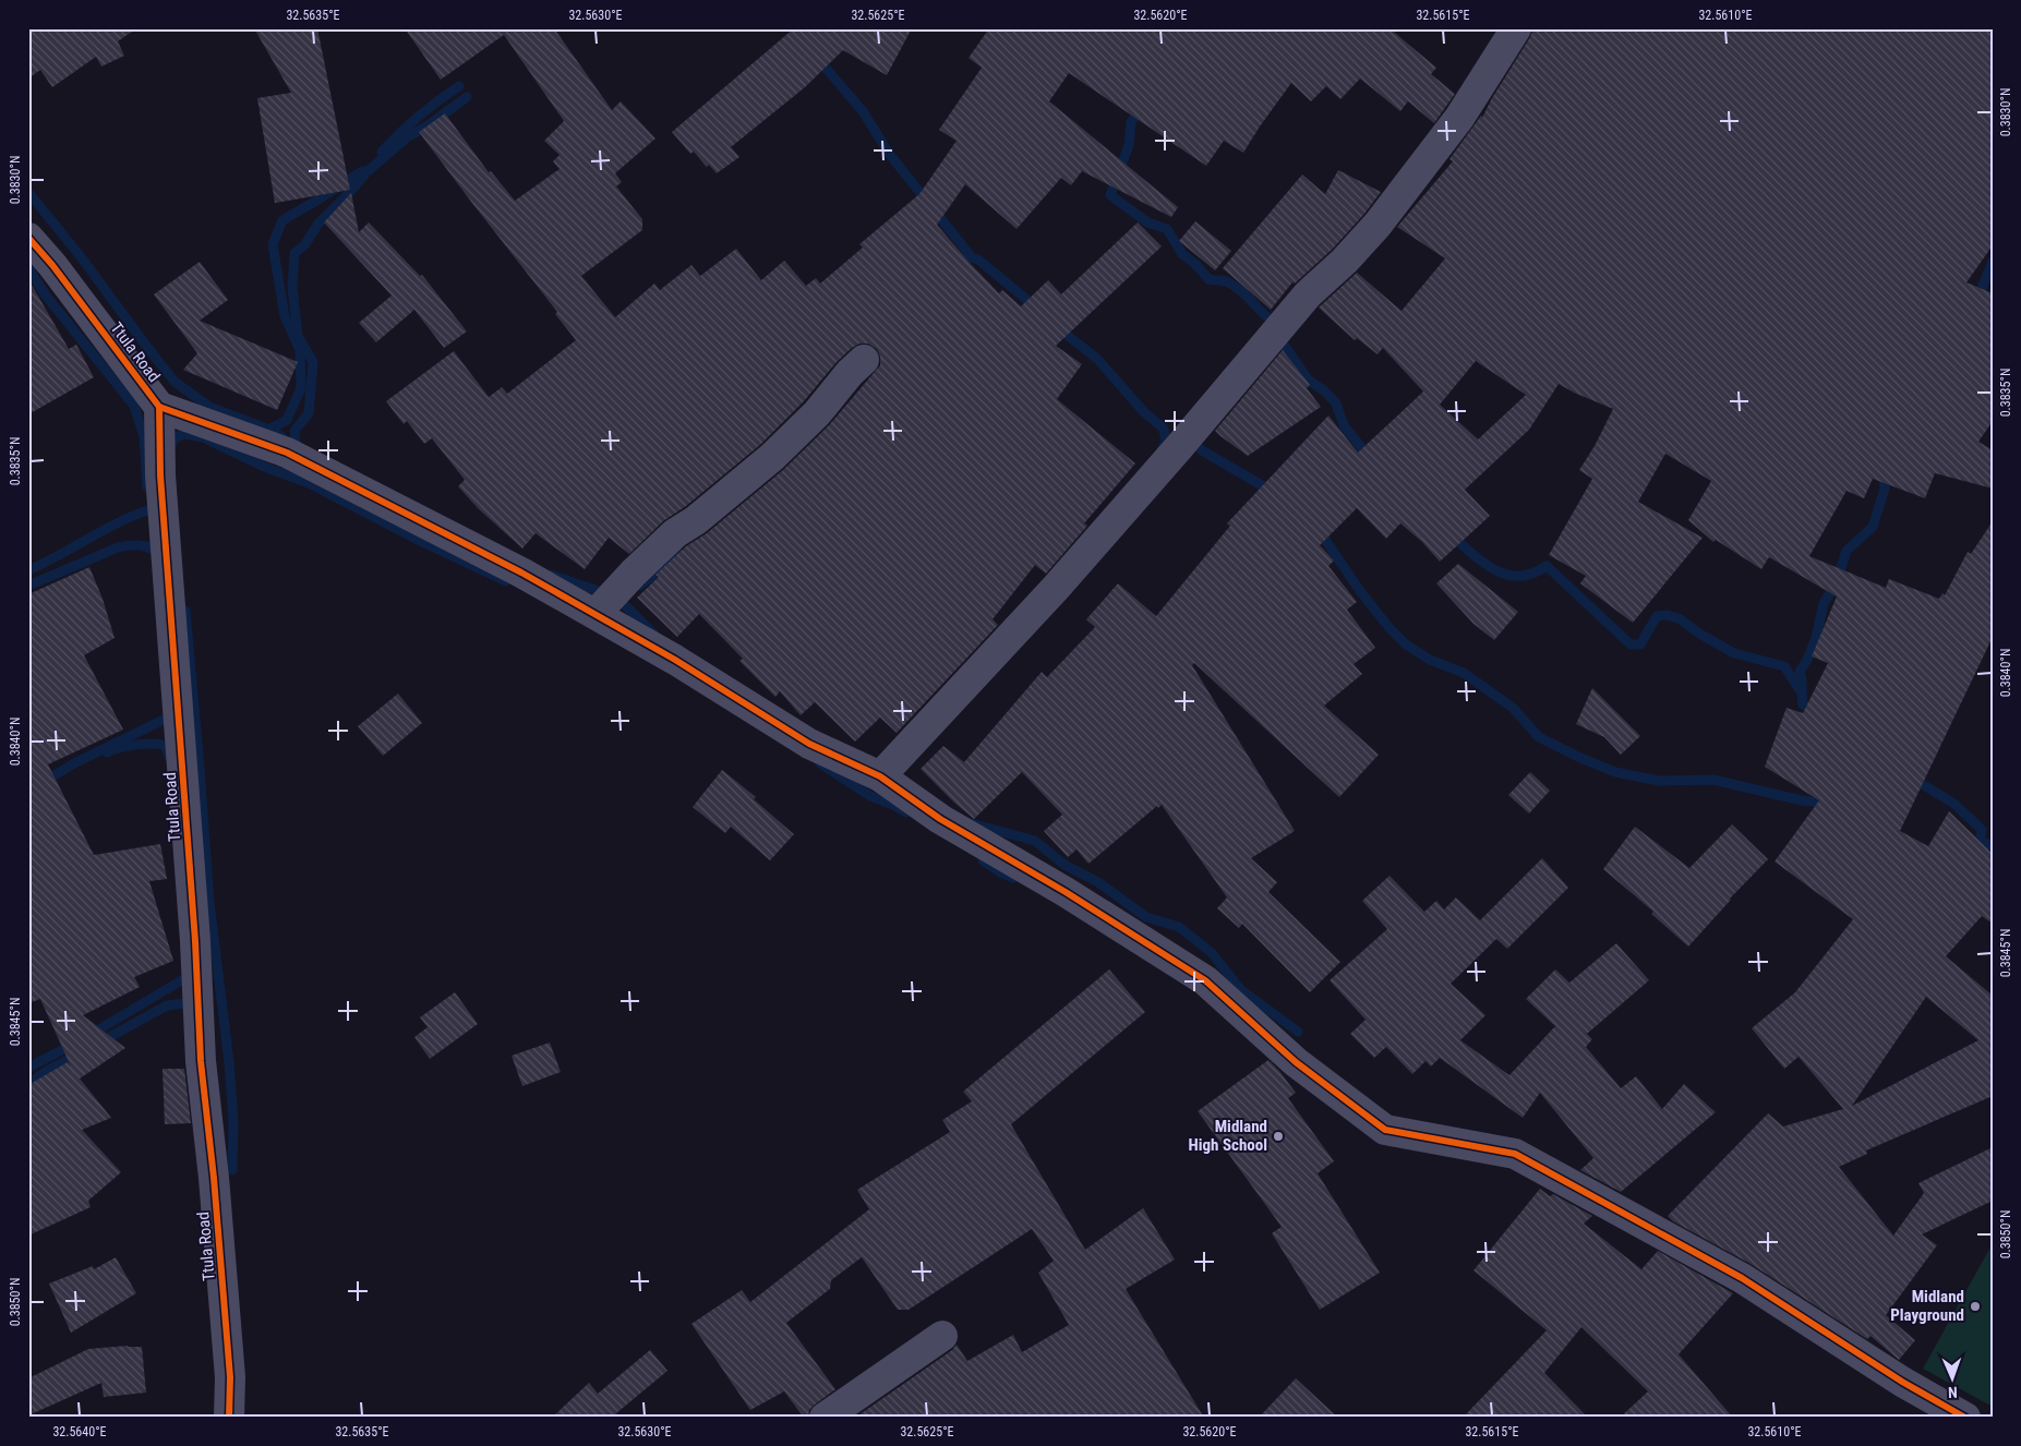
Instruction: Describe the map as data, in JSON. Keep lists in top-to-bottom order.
{
  "streets": {
    "street": ["Ttula Road"]
  },
  "places": ["Midland High School", "Midland Playground"],
  "north": "bottom",
  "coordinates": [
    "32.5635°E",
    "32.5630°E",
    "32.5625°E",
    "32.5620°E",
    "32.5615°E",
    "32.5610°E",
    "0.3830°N",
    "0.3835°N",
    "0.3840°N",
    "0.3845°N",
    "0.3850°N",
    "32.5640°E"
  ]
}
